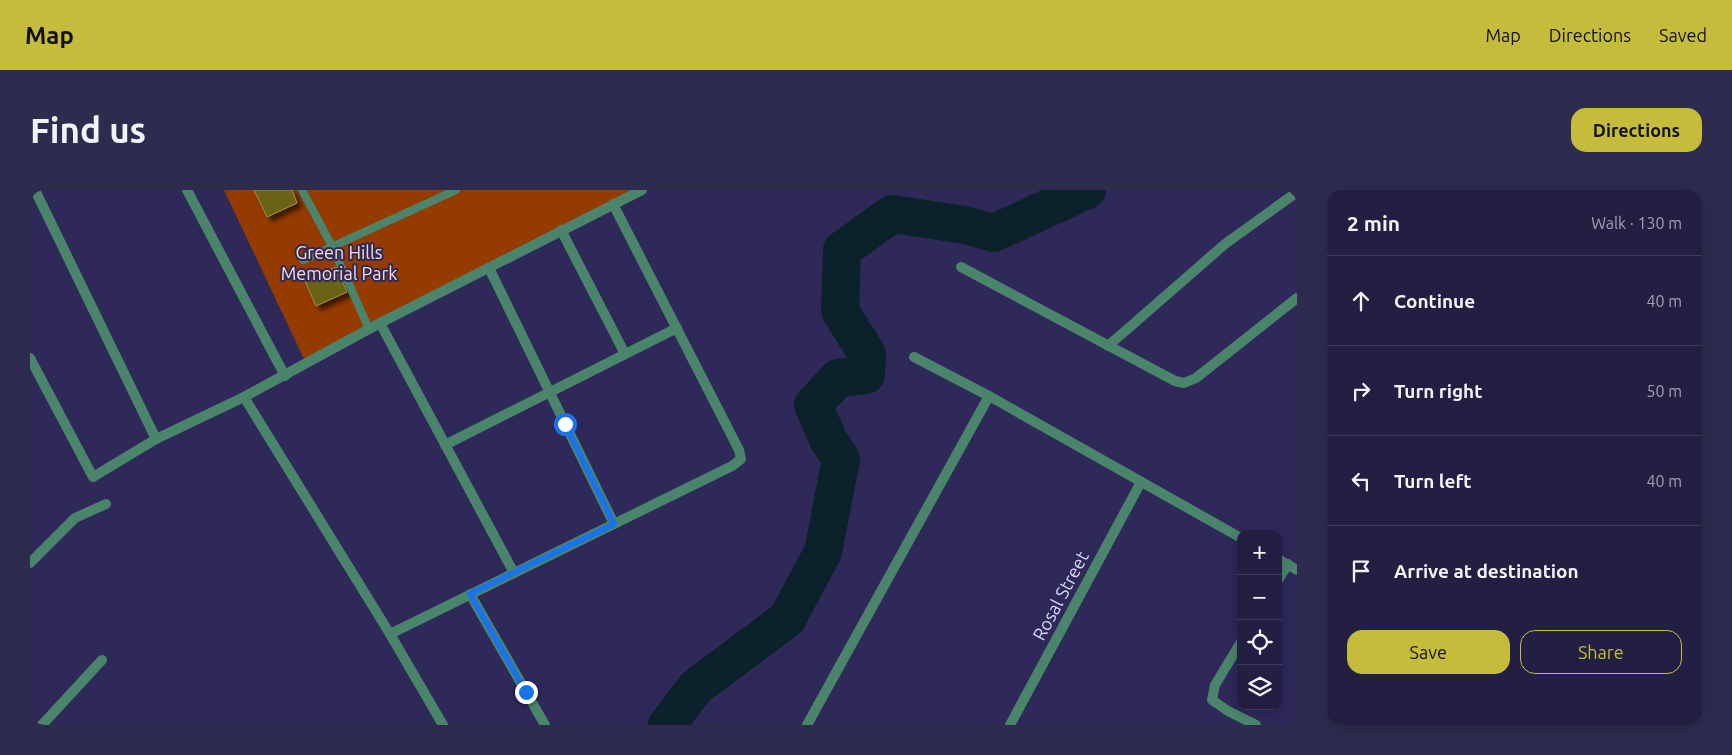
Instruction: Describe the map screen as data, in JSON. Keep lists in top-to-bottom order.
{
  "streets": {
    "street": ["Rosal Street"]
  },
  "parks": ["Green Hills Memorial Park"],
  "page": {
    "header": "Map",
    "nav": ["Map", "Directions", "Saved"],
    "buttons": [
      "Directions",
      ["Save", "Share"]
    ],
    "title": "Find us",
    "heading": ["2 min", "Walk · 130 m"],
    "list": [
      ["Continue", "40 m"],
      ["Turn right", "50 m"],
      ["Turn left", "40 m"],
      "Arrive at destination"
    ],
    "map_buttons": ["+", "−"]
  }
}
